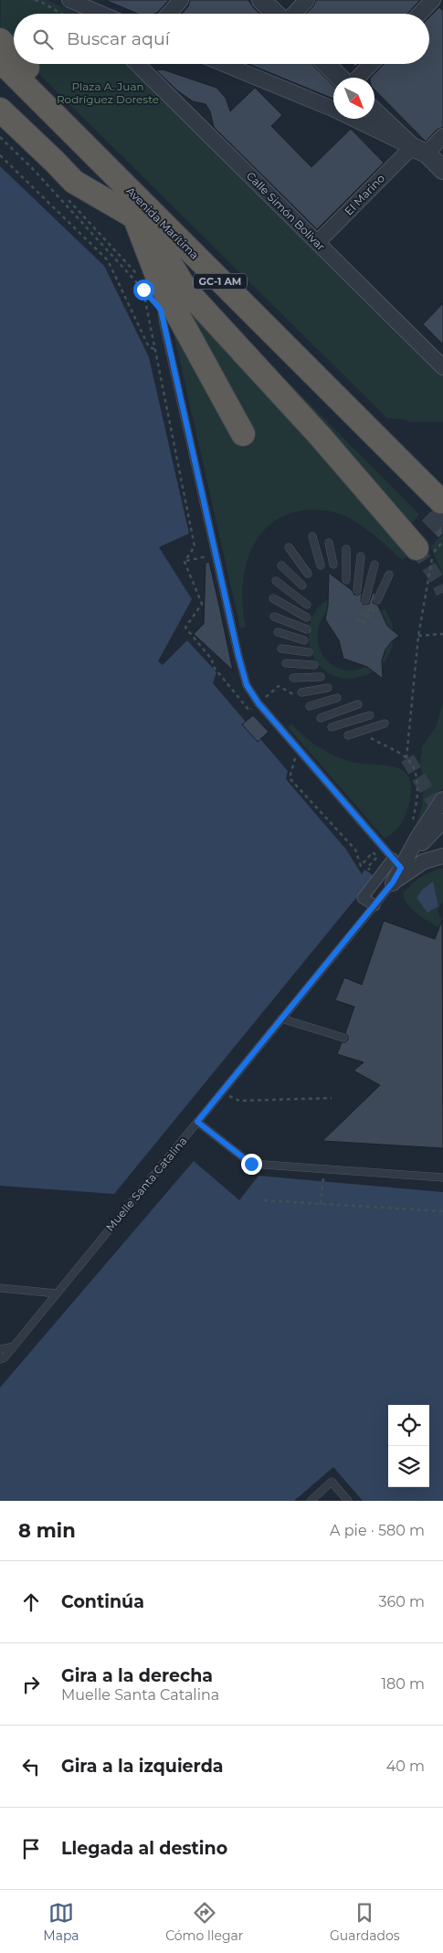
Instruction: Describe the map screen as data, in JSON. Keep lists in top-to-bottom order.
{
  "streets": {
    "highway": ["Avenida Marítima", "GC-1 AM"],
    "street": ["El Marino", "Calle Simón Bolivar"],
    "lane": ["Muelle Santa Catalina"]
  },
  "crossings": [
    ["El Marino", "Calle Simón Bolivar"]
  ],
  "parks": ["Plaza A. Juan Rodríguez Doreste"],
  "north": "bottom right",
  "page": {
    "search": "Buscar aquí",
    "heading": ["8 min", "A pie · 580 m"],
    "list": [
      ["Continúa", "360 m"],
      ["Gira a la derecha", "Muelle Santa Catalina", "180 m"],
      ["Gira a la izquierda", "40 m"],
      "Llegada al destino"
    ],
    "nav": ["Mapa", "Cómo llegar", "Guardados"]
  }
}
